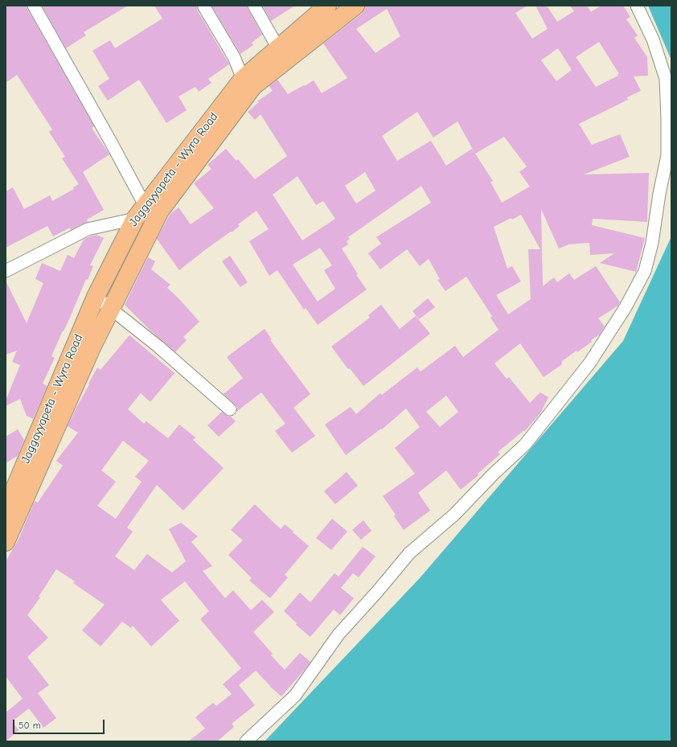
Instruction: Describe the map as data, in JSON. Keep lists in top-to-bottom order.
{
  "streets": {
    "main road": ["Jaggayyapeta - Wyra Road"]
  },
  "scale_bar": "50 m"
}
